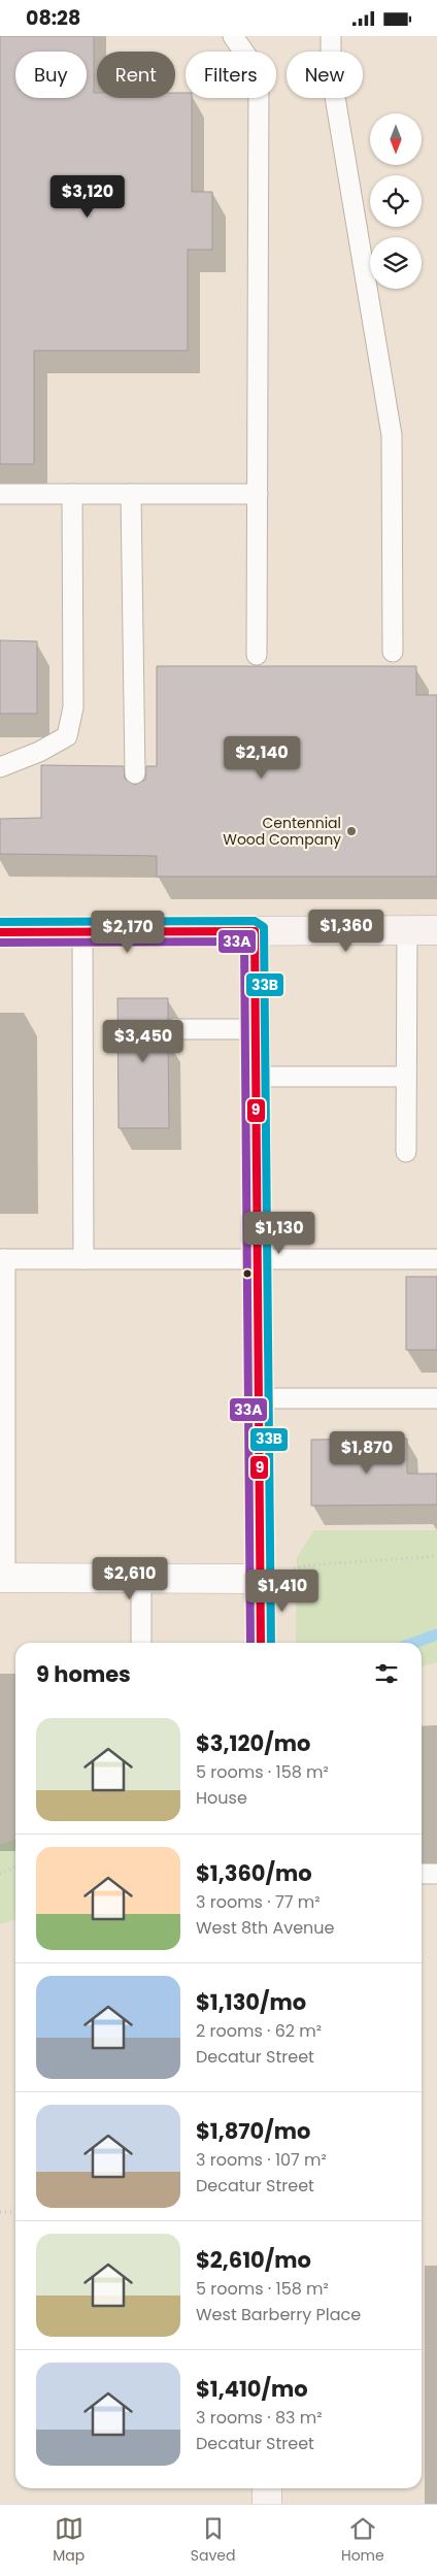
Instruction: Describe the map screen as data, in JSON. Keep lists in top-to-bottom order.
{
  "places": ["Centennial Wood Company"],
  "lines": ["transit line 33B", "transit line 9", "transit line 33A"],
  "north": "bottom",
  "page": {
    "status": "08:28",
    "chip": [
      "Buy",
      "Rent",
      "Filters",
      "New"
    ],
    "price": [
      "$3,120",
      "$2,140",
      "$1,360",
      "$2,170",
      "$3,450",
      "$1,130",
      "$1,870",
      "$2,610",
      "$1,410"
    ],
    "heading": "9 homes",
    "list": [
      {
        "name": "$3,120/mo",
        "note": "5 rooms · 158 m² · House"
      },
      {
        "name": "$1,360/mo",
        "note": "3 rooms · 77 m² · West 8th Avenue"
      },
      {
        "name": "$1,130/mo",
        "note": "2 rooms · 62 m² · Decatur Street"
      },
      {
        "name": "$1,870/mo",
        "note": "3 rooms · 107 m² · Decatur Street"
      },
      {
        "name": "$2,610/mo",
        "note": "5 rooms · 158 m² · West Barberry Place"
      },
      {
        "name": "$1,410/mo",
        "note": "3 rooms · 83 m² · Decatur Street"
      }
    ],
    "tabs": ["Map", "Saved", "Home"]
  }
}
